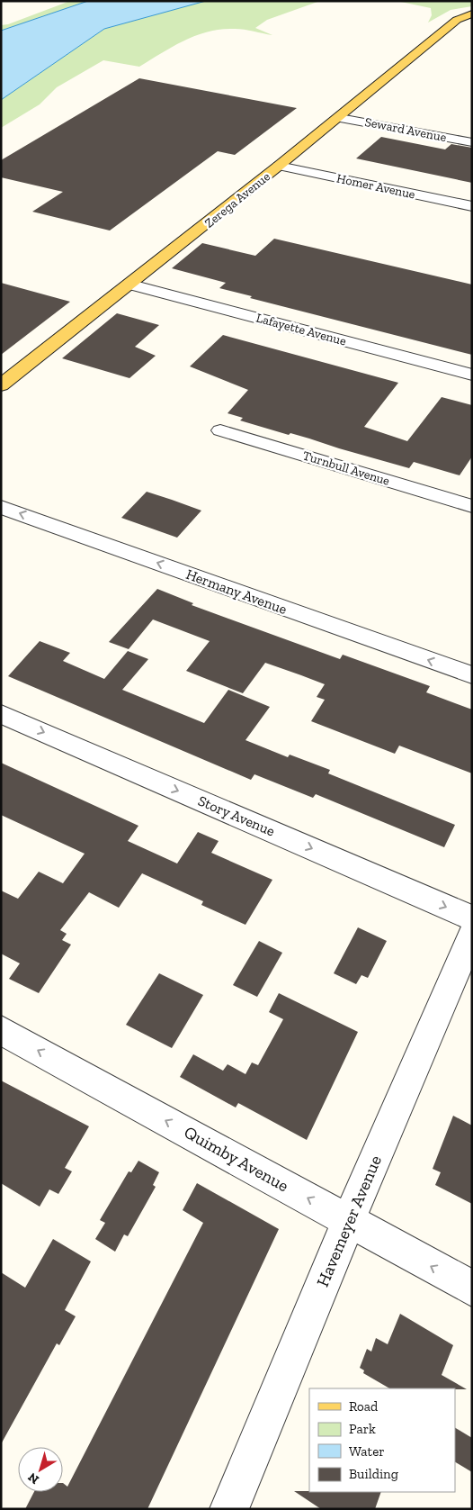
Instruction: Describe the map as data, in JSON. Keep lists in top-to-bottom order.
{
  "streets": {
    "main road": ["Zerega Avenue"],
    "street": [
      "Seward Avenue",
      "Homer Avenue",
      "Lafayette Avenue",
      "Turnbull Avenue",
      "Hermany Avenue",
      "Story Avenue",
      "Quimby Avenue",
      "Havemeyer Avenue"
    ]
  },
  "crossings": [
    ["Seward Avenue", "Zerega Avenue"],
    ["Homer Avenue", "Zerega Avenue"],
    ["Zerega Avenue", "Lafayette Avenue"],
    ["Quimby Avenue", "Havemeyer Avenue"]
  ],
  "one_way": ["Hermany Avenue", "Story Avenue", "Quimby Avenue"],
  "legend": [
    "Road",
    "Park",
    "Water",
    "Building"
  ],
  "north": "bottom left"
}
